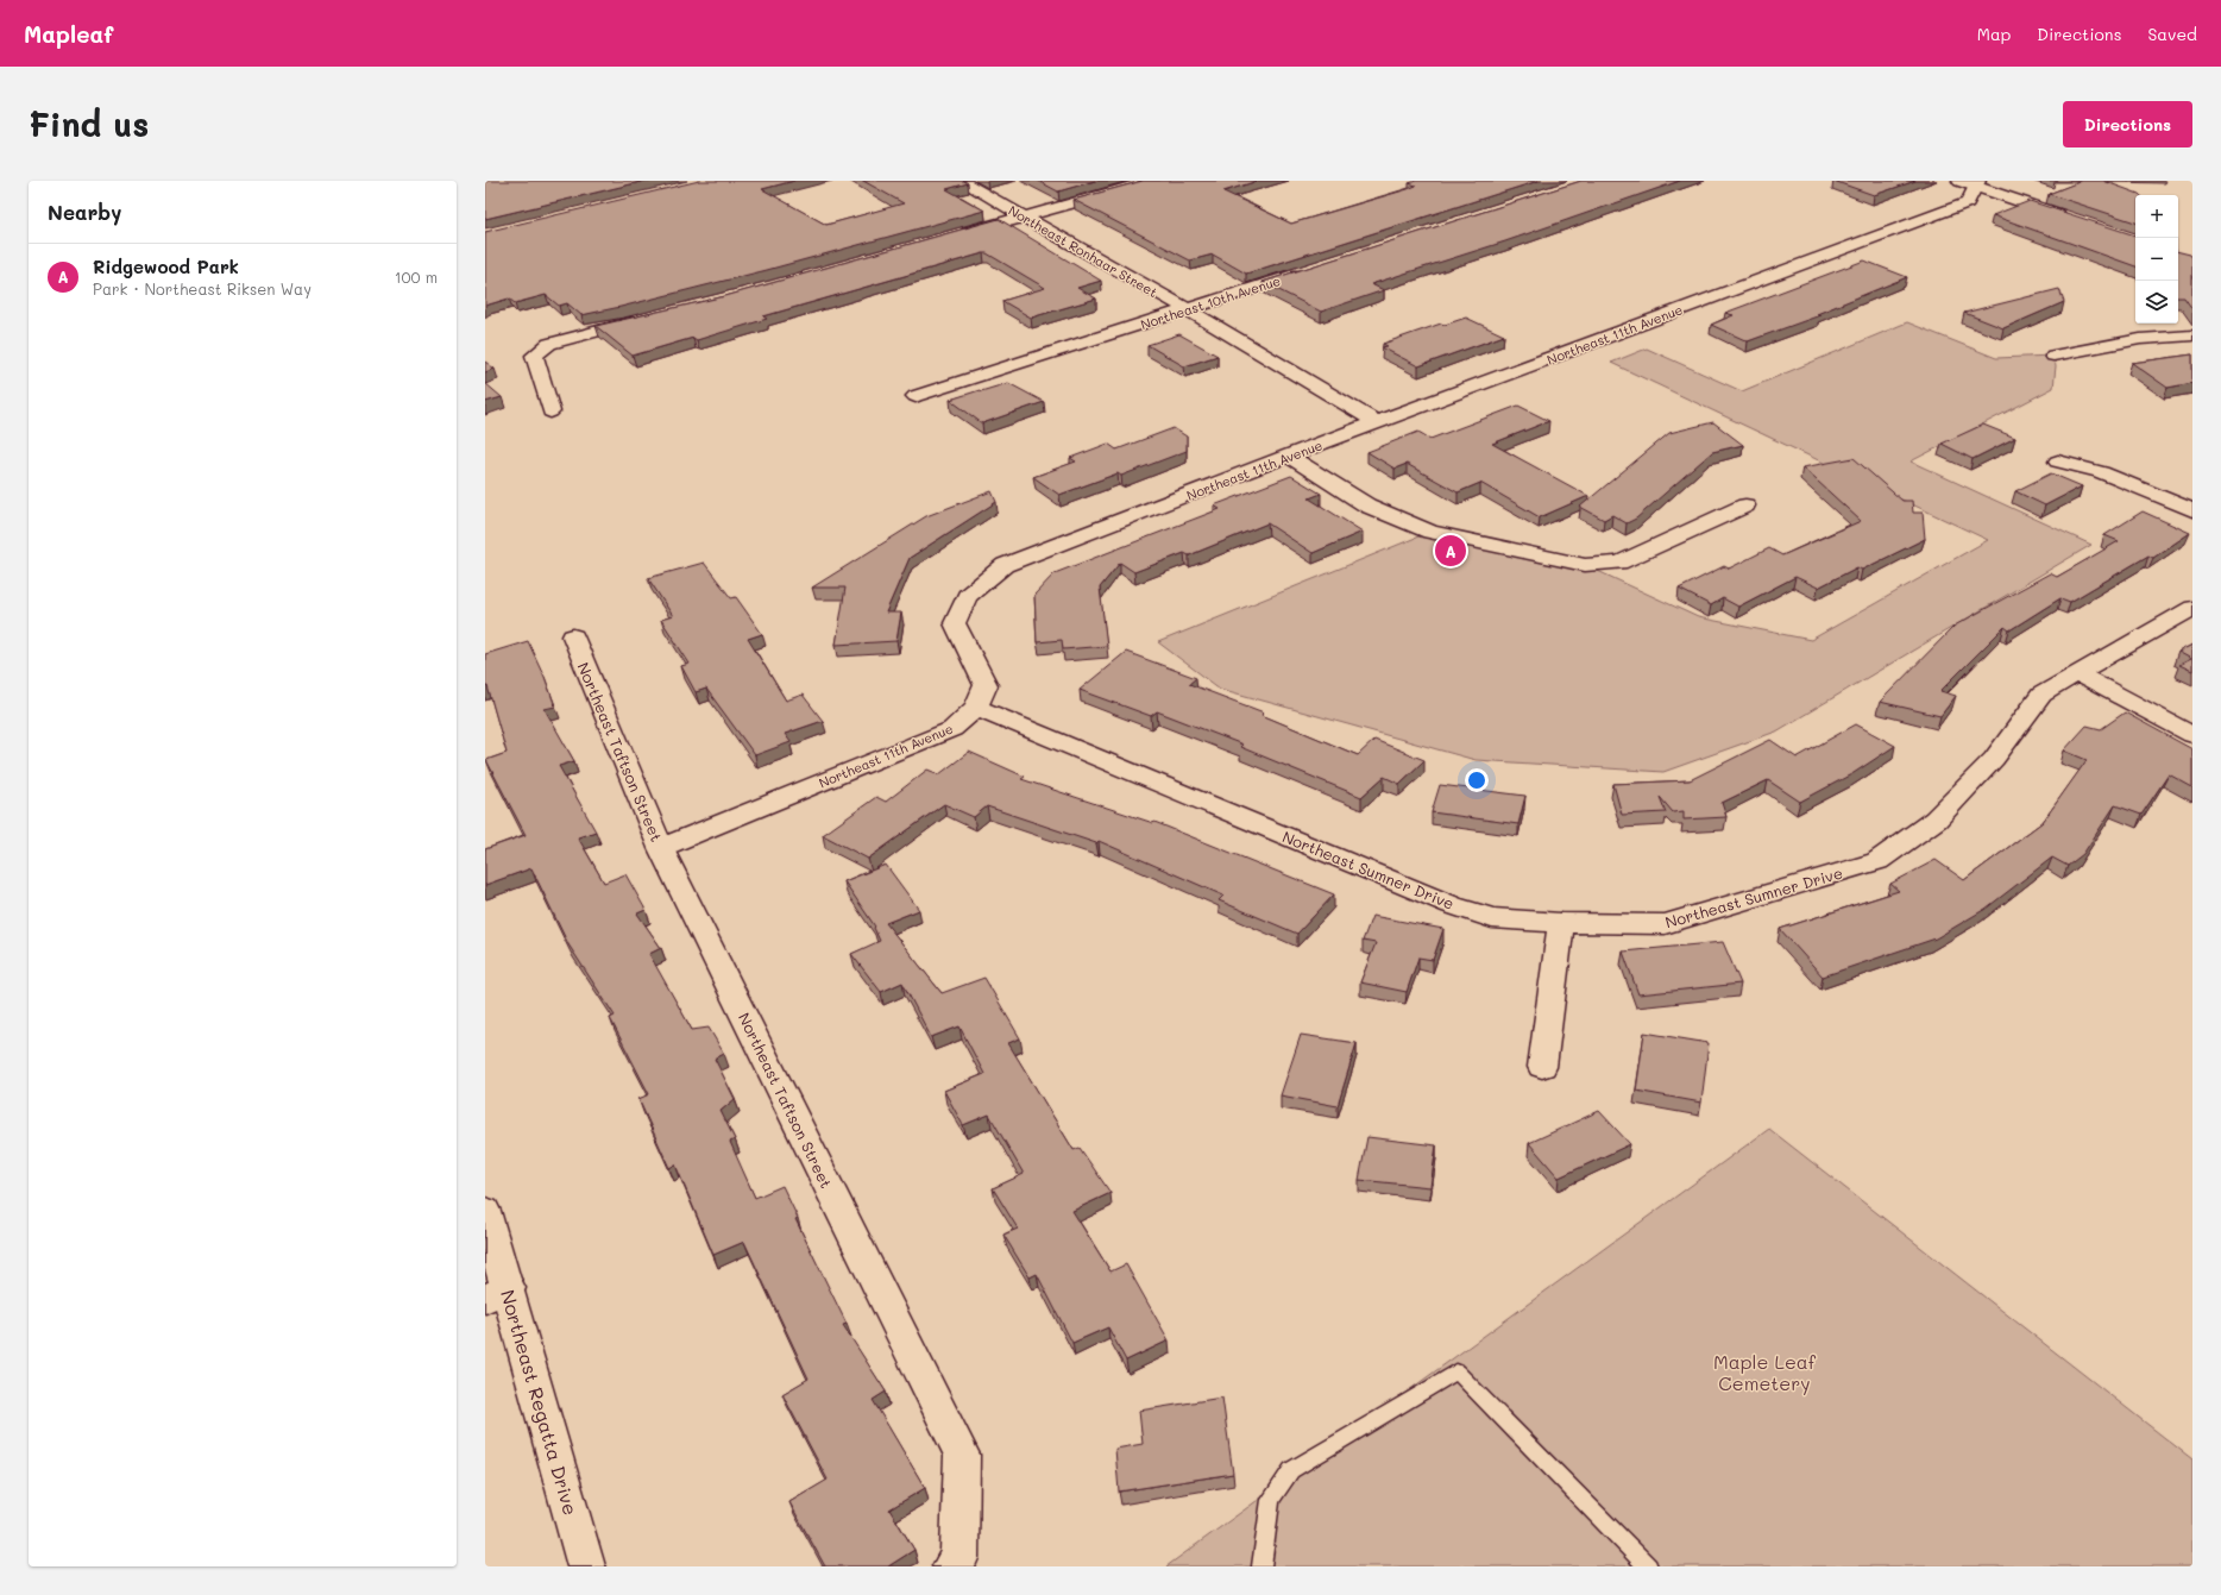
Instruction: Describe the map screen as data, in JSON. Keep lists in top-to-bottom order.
{
  "streets": {
    "street": [
      "Northeast Ronhaar Street",
      "Northeast 10th Avenue",
      "Northeast 11th Avenue",
      "Northeast Taftson Street",
      "Northeast Sumner Drive",
      "Northeast Regatta Drive"
    ]
  },
  "crossings": [
    ["Northeast Ronhaar Street", "Northeast 10th Avenue"],
    ["Northeast Ronhaar Street", "Northeast 11th Avenue"],
    ["Northeast 11th Avenue", "Northeast Taftson Street"],
    ["Northeast 11th Avenue", "Northeast Sumner Drive"]
  ],
  "parks": ["Maple Leaf Cemetery"],
  "page": {
    "header": "Mapleaf",
    "nav": ["Map", "Directions", "Saved"],
    "buttons": "Directions",
    "title": "Find us",
    "heading": "Nearby",
    "map_buttons": ["+", "−"],
    "list": [
      {
        "mark": "A",
        "name": "Ridgewood Park",
        "note": "Park · Northeast Riksen Way",
        "value": "100 m"
      }
    ],
    "pins": "A"
  }
}
